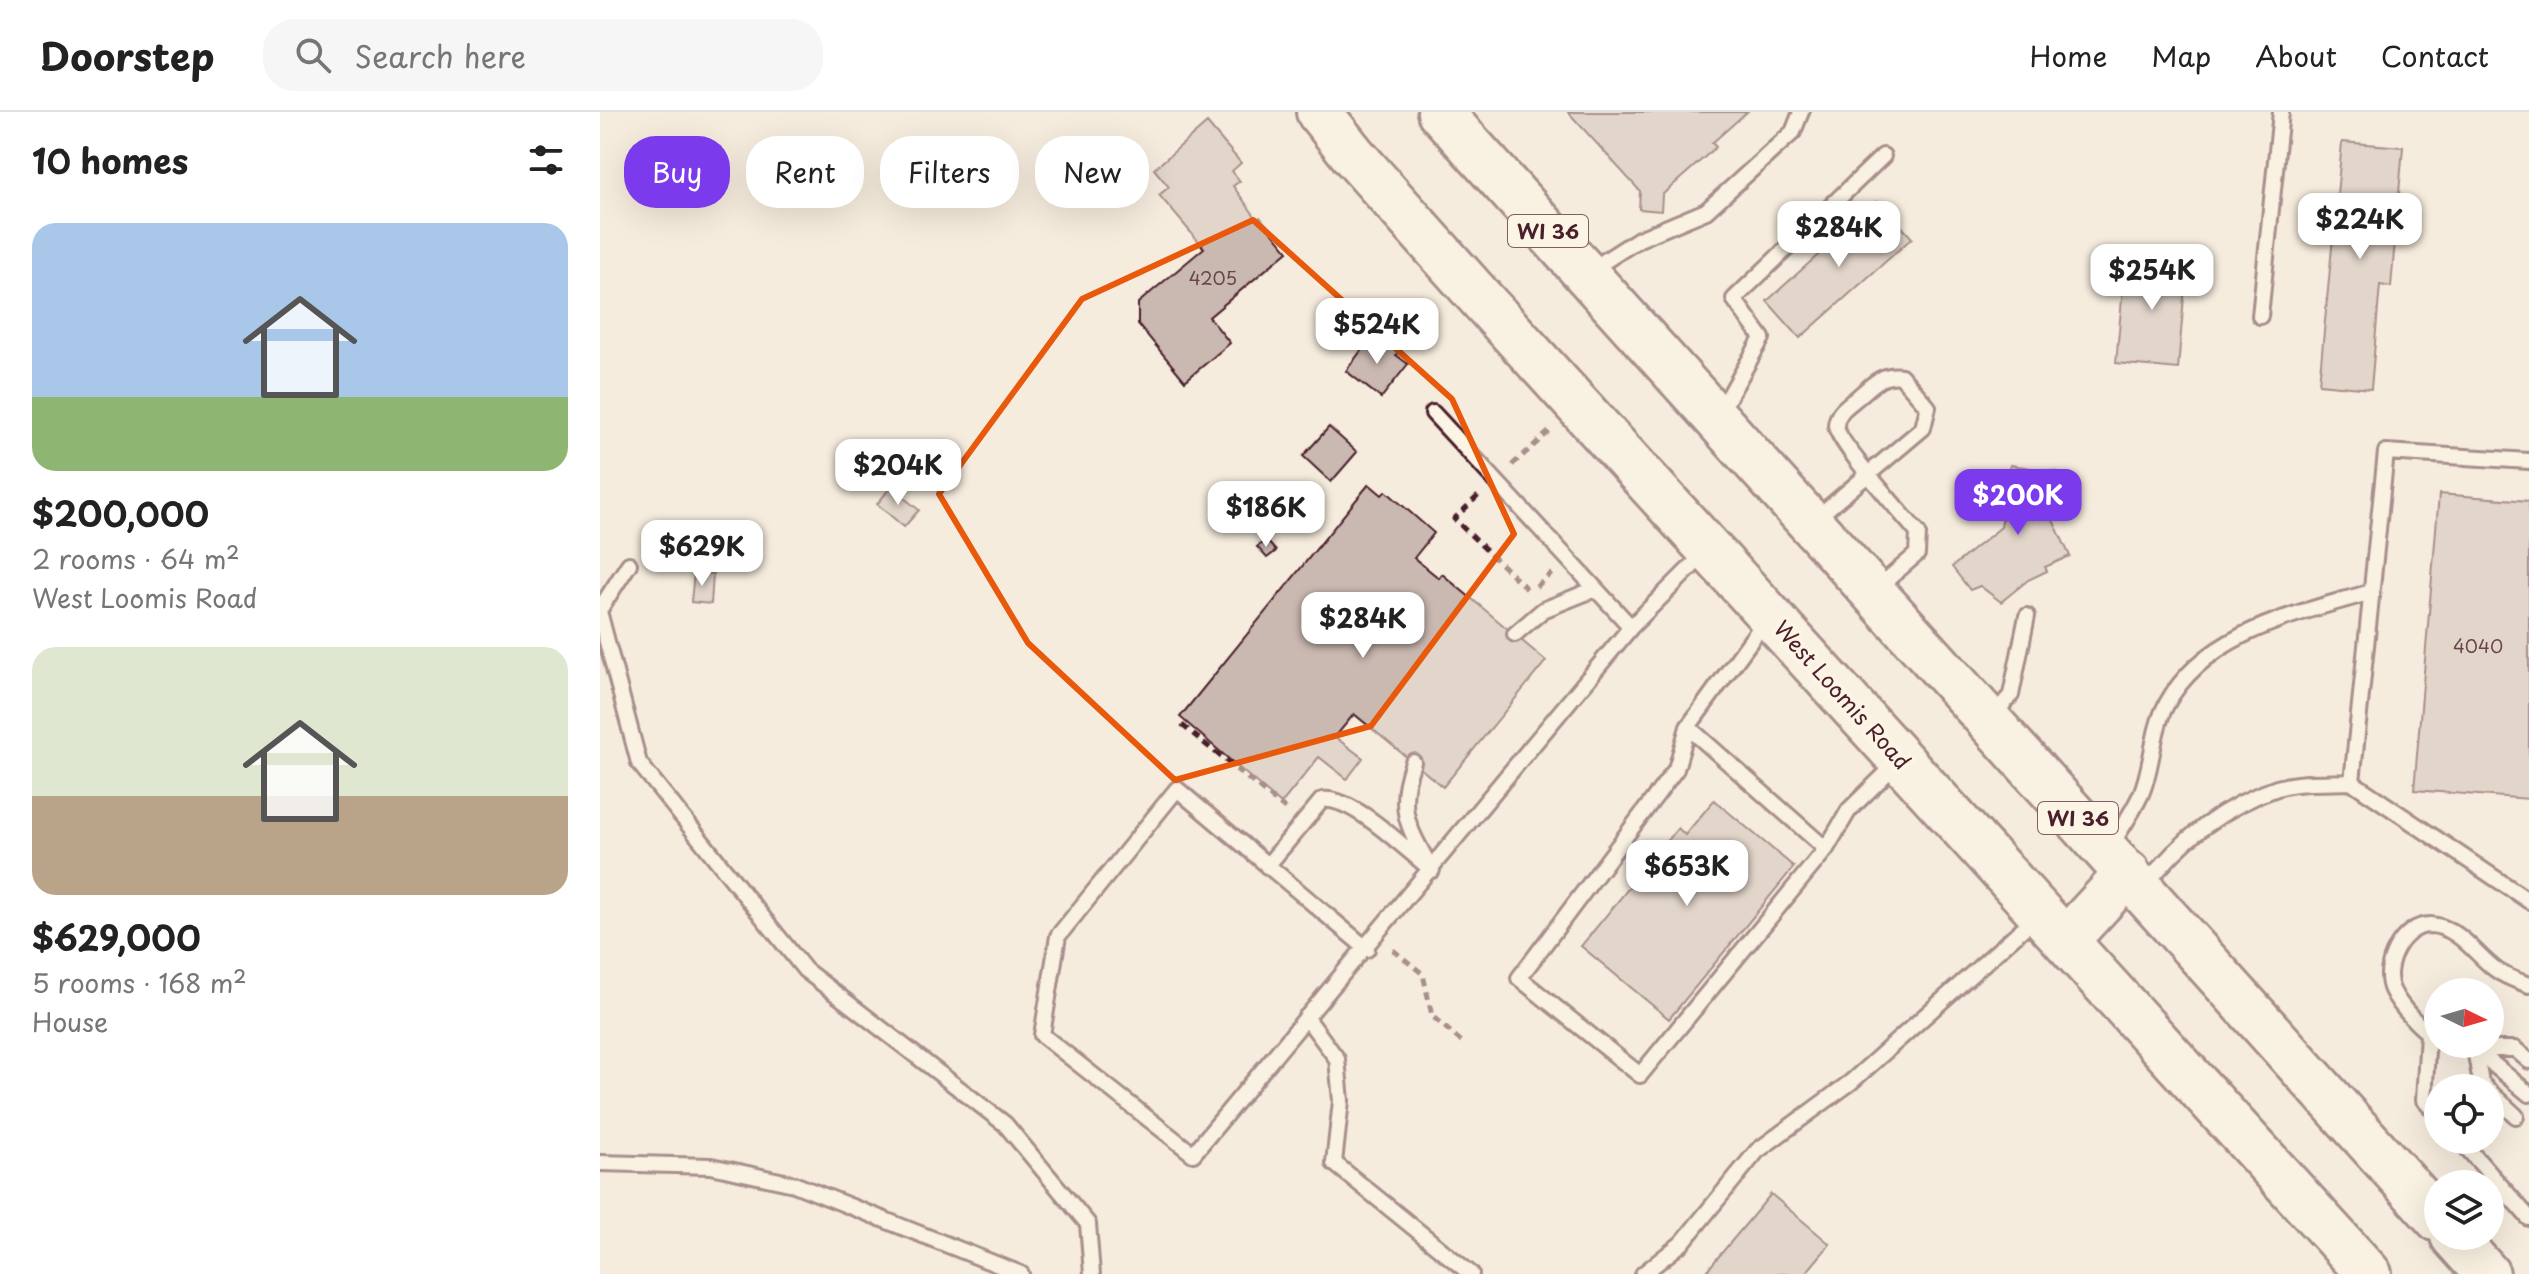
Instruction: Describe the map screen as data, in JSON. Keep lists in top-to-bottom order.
{
  "streets": {
    "main road": ["WI 36", "West Loomis Road"]
  },
  "house_numbers": ["4205", "4040"],
  "north": "right",
  "page": {
    "header": "Doorstep",
    "search": "Search here",
    "nav": [
      "Home",
      "Map",
      "About",
      "Contact"
    ],
    "heading": "10 homes",
    "chip": [
      "Buy",
      "Rent",
      "Filters",
      "New"
    ],
    "price": [
      "$224K",
      "$284K",
      "$254K",
      "$524K",
      "$204K",
      "$200K",
      "$186K",
      "$629K",
      "$284K",
      "$653K"
    ],
    "list": [
      {
        "name": "$200,000",
        "note": "2 rooms · 64 m² · West Loomis Road"
      },
      {
        "name": "$629,000",
        "note": "5 rooms · 168 m² · House"
      }
    ]
  }
}
